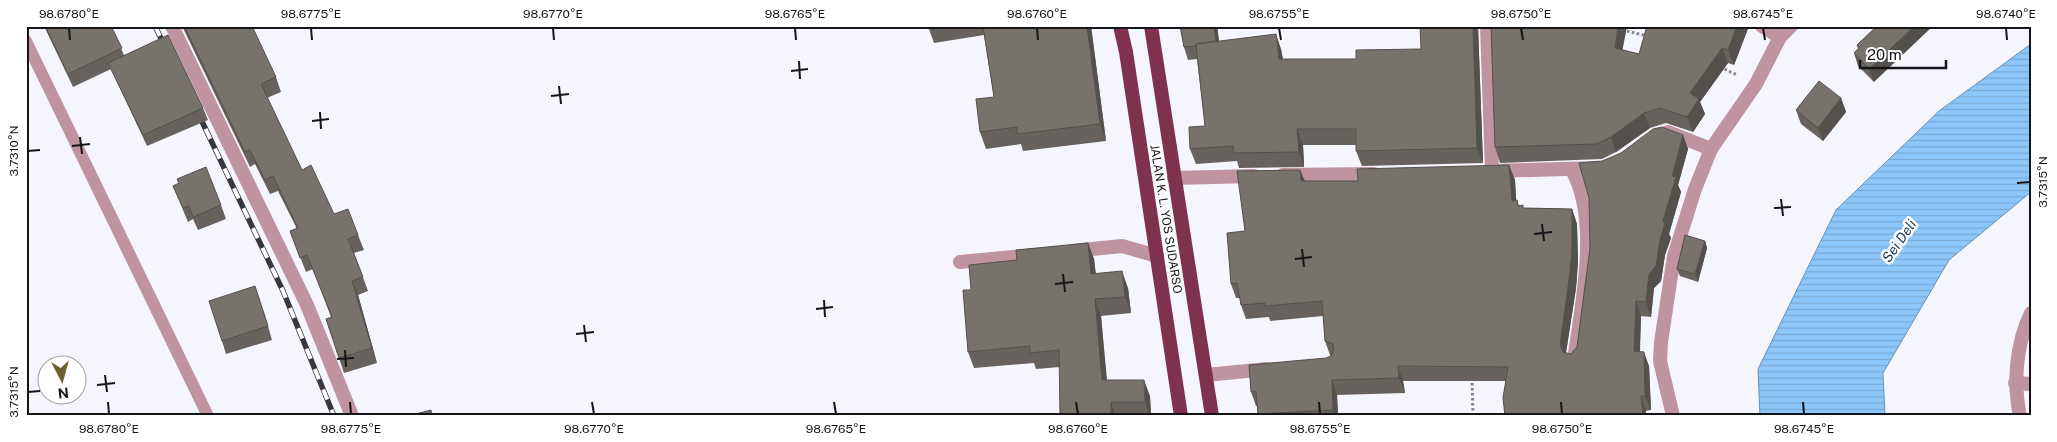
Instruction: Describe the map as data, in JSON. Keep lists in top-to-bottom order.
{
  "streets": {
    "highway": ["JALAN K. L. YOS SUDARSO"]
  },
  "water": ["Sei Deli"],
  "scale_bar": "20 m",
  "north": "bottom",
  "coordinates": [
    "98.6780°E",
    "98.6775°E",
    "98.6770°E",
    "98.6765°E",
    "98.6760°E",
    "98.6755°E",
    "98.6750°E",
    "98.6745°E",
    "98.6740°E",
    "3.7310°N",
    "3.7315°N"
  ]
}
